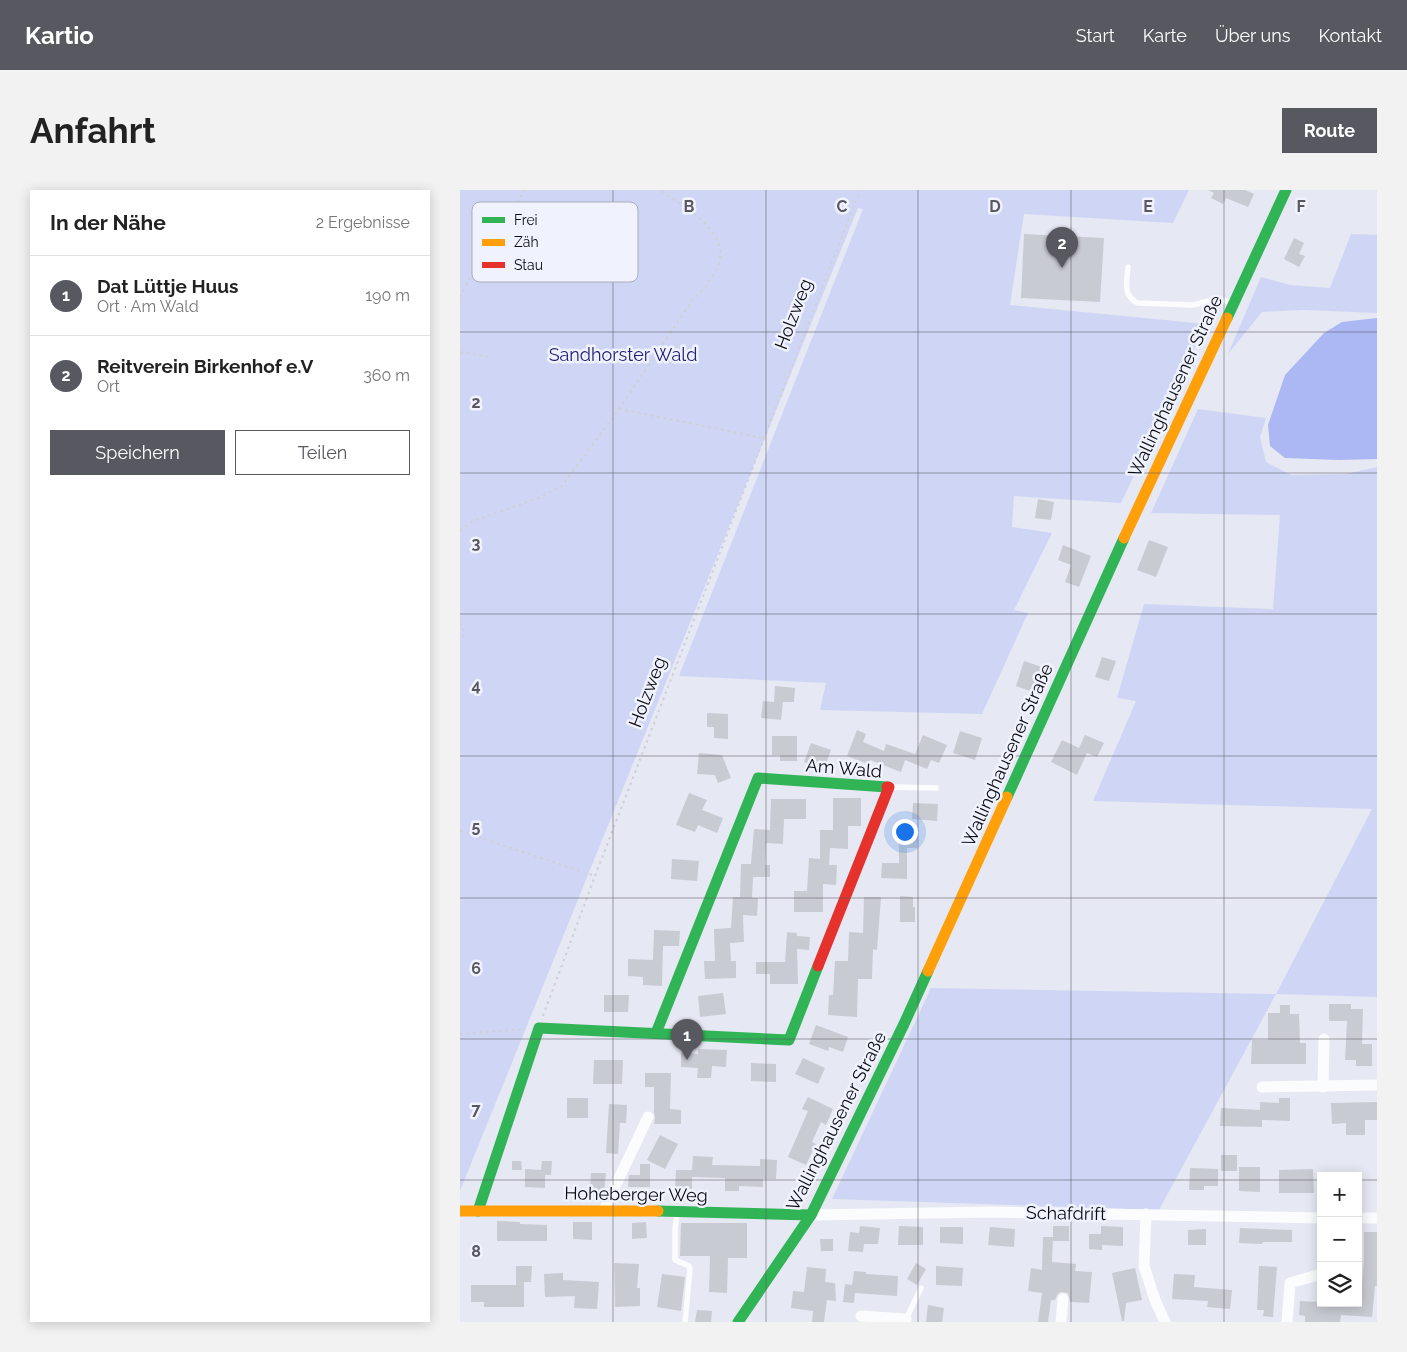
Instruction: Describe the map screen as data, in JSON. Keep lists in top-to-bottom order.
{
  "streets": {
    "street": [
      "Wallinghausener Straße",
      "Am Wald",
      "Hoheberger Weg",
      "Schafdrift"
    ],
    "path": ["Holzweg"]
  },
  "crossings": [
    ["Holzweg", "Am Wald"],
    ["Wallinghausener Straße", "Hoheberger Weg"],
    ["Wallinghausener Straße", "Schafdrift"],
    ["Hoheberger Weg", "Schafdrift"]
  ],
  "parks": ["Sandhorster Wald"],
  "legend": ["Frei", "Zäh", "Stau"],
  "page": {
    "header": "Kartio",
    "nav": [
      "Start",
      "Karte",
      "Über uns",
      "Kontakt"
    ],
    "buttons": [
      "Route",
      ["Speichern", "Teilen"]
    ],
    "title": "Anfahrt",
    "heading": ["In der Nähe", "2 Ergebnisse"],
    "pins": ["2", "1"],
    "list": [
      {
        "mark": "1",
        "name": "Dat Lüttje Huus",
        "note": "Ort · Am Wald",
        "value": "190 m"
      },
      {
        "mark": "2",
        "name": "Reitverein Birkenhof e.V",
        "note": "Ort",
        "value": "360 m"
      }
    ],
    "map_buttons": ["+", "−"]
  },
  "grid": {
    "columns": [
      "B",
      "C",
      "D",
      "E",
      "F"
    ],
    "rows": [
      "2",
      "3",
      "4",
      "5",
      "6",
      "7",
      "8"
    ]
  }
}
